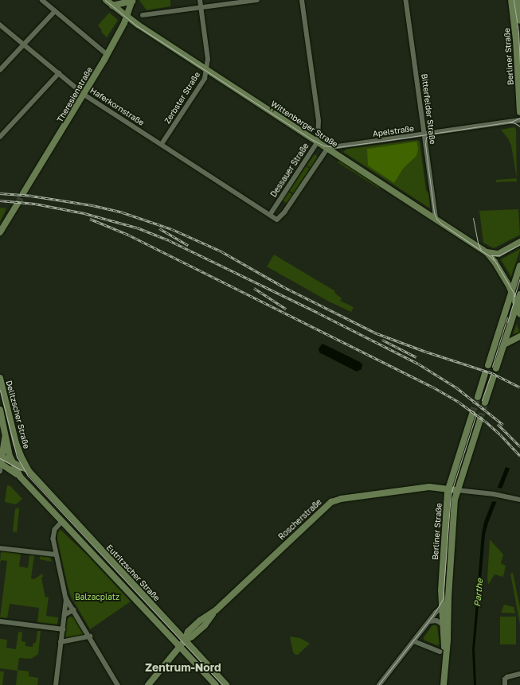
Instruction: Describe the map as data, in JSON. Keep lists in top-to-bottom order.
{
  "streets": {
    "main road": [
      "Berliner Straße",
      "Theresienstraße",
      "Wittenberger Straße",
      "Delitzscher Straße",
      "Roscherstraße",
      "Eutritzscher Straße"
    ],
    "street": [
      "Zerbster Straße",
      "Haferkornstraße",
      "Bitterfelder Straße",
      "Apelstraße",
      "Dessauer Straße"
    ]
  },
  "crossings": [
    ["Berliner Straße", "Roscherstraße"],
    ["Theresienstraße", "Haferkornstraße"],
    ["Theresienstraße", "Wittenberger Straße"],
    ["Zerbster Straße", "Haferkornstraße"],
    ["Zerbster Straße", "Wittenberger Straße"],
    ["Haferkornstraße", "Dessauer Straße"],
    ["Bitterfelder Straße", "Wittenberger Straße"],
    ["Bitterfelder Straße", "Apelstraße"],
    ["Wittenberger Straße", "Apelstraße"],
    ["Wittenberger Straße", "Dessauer Straße"],
    ["Delitzscher Straße", "Eutritzscher Straße"],
    ["Roscherstraße", "Eutritzscher Straße"]
  ],
  "districts": ["Zentrum-Nord"],
  "water": ["Parthe"],
  "parks": ["Balzacplatz"]
}
